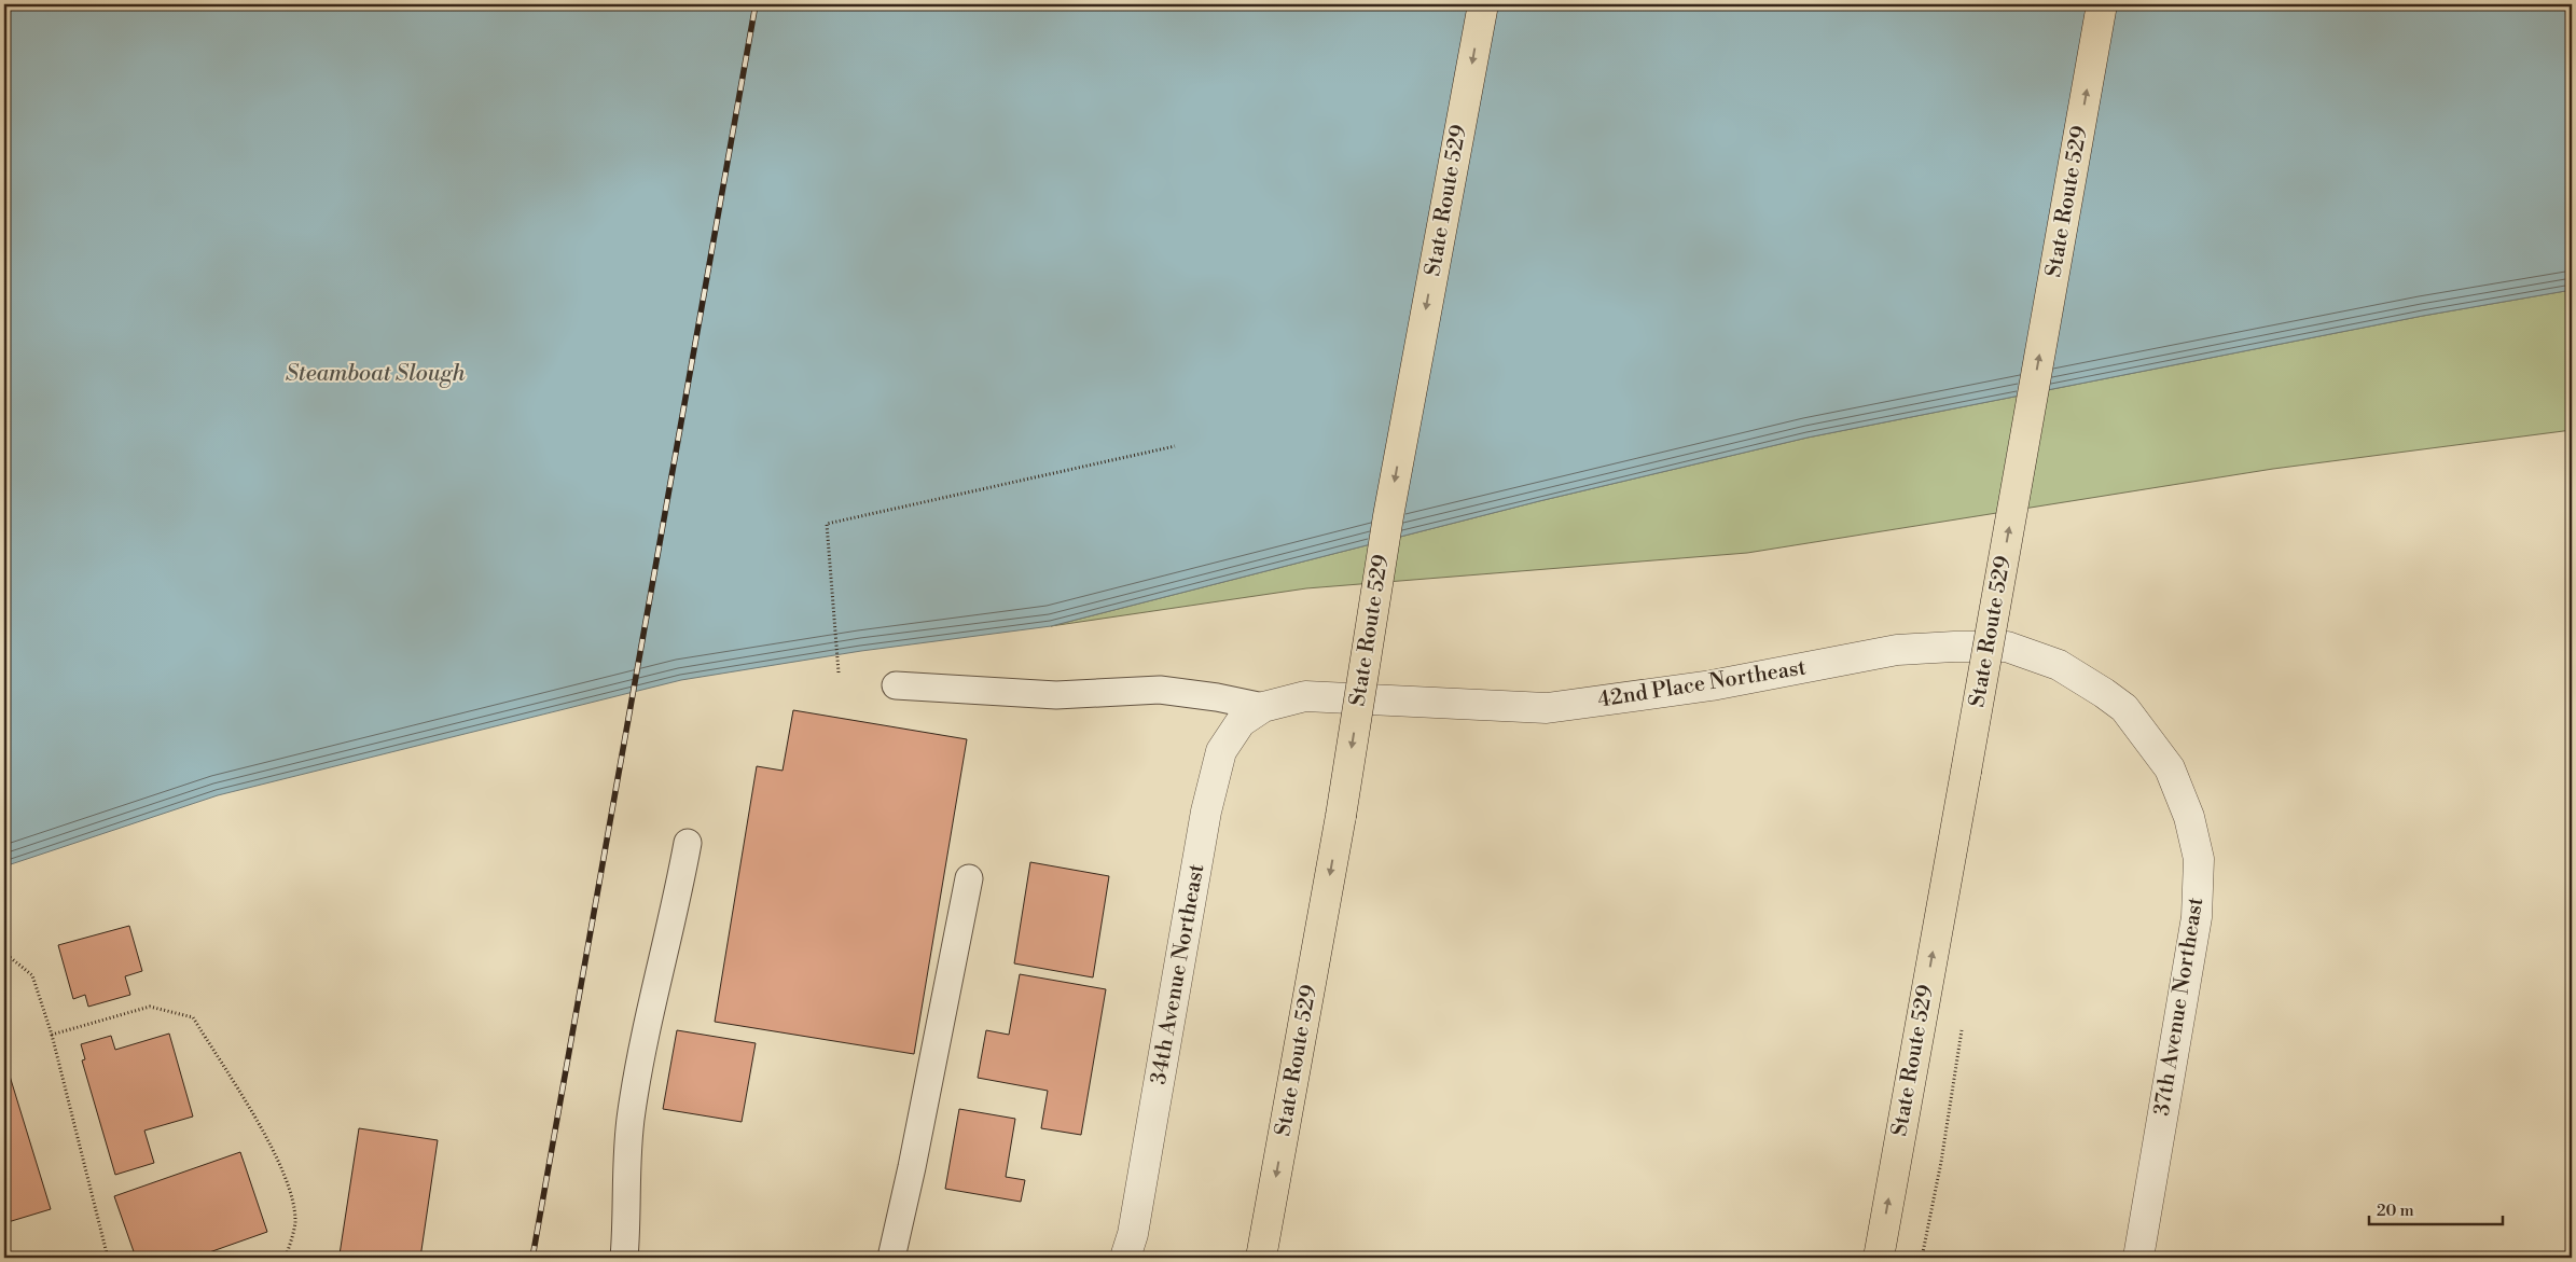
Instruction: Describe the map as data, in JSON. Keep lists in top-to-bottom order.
{
  "streets": {
    "main road": ["State Route 529"],
    "street": ["42nd Place Northeast", "34th Avenue Northeast", "37th Avenue Northeast"]
  },
  "crossings": [
    ["42nd Place Northeast", "34th Avenue Northeast"],
    ["42nd Place Northeast", "37th Avenue Northeast"]
  ],
  "water": ["Steamboat Slough"],
  "scale_bar": "20 m"
}
